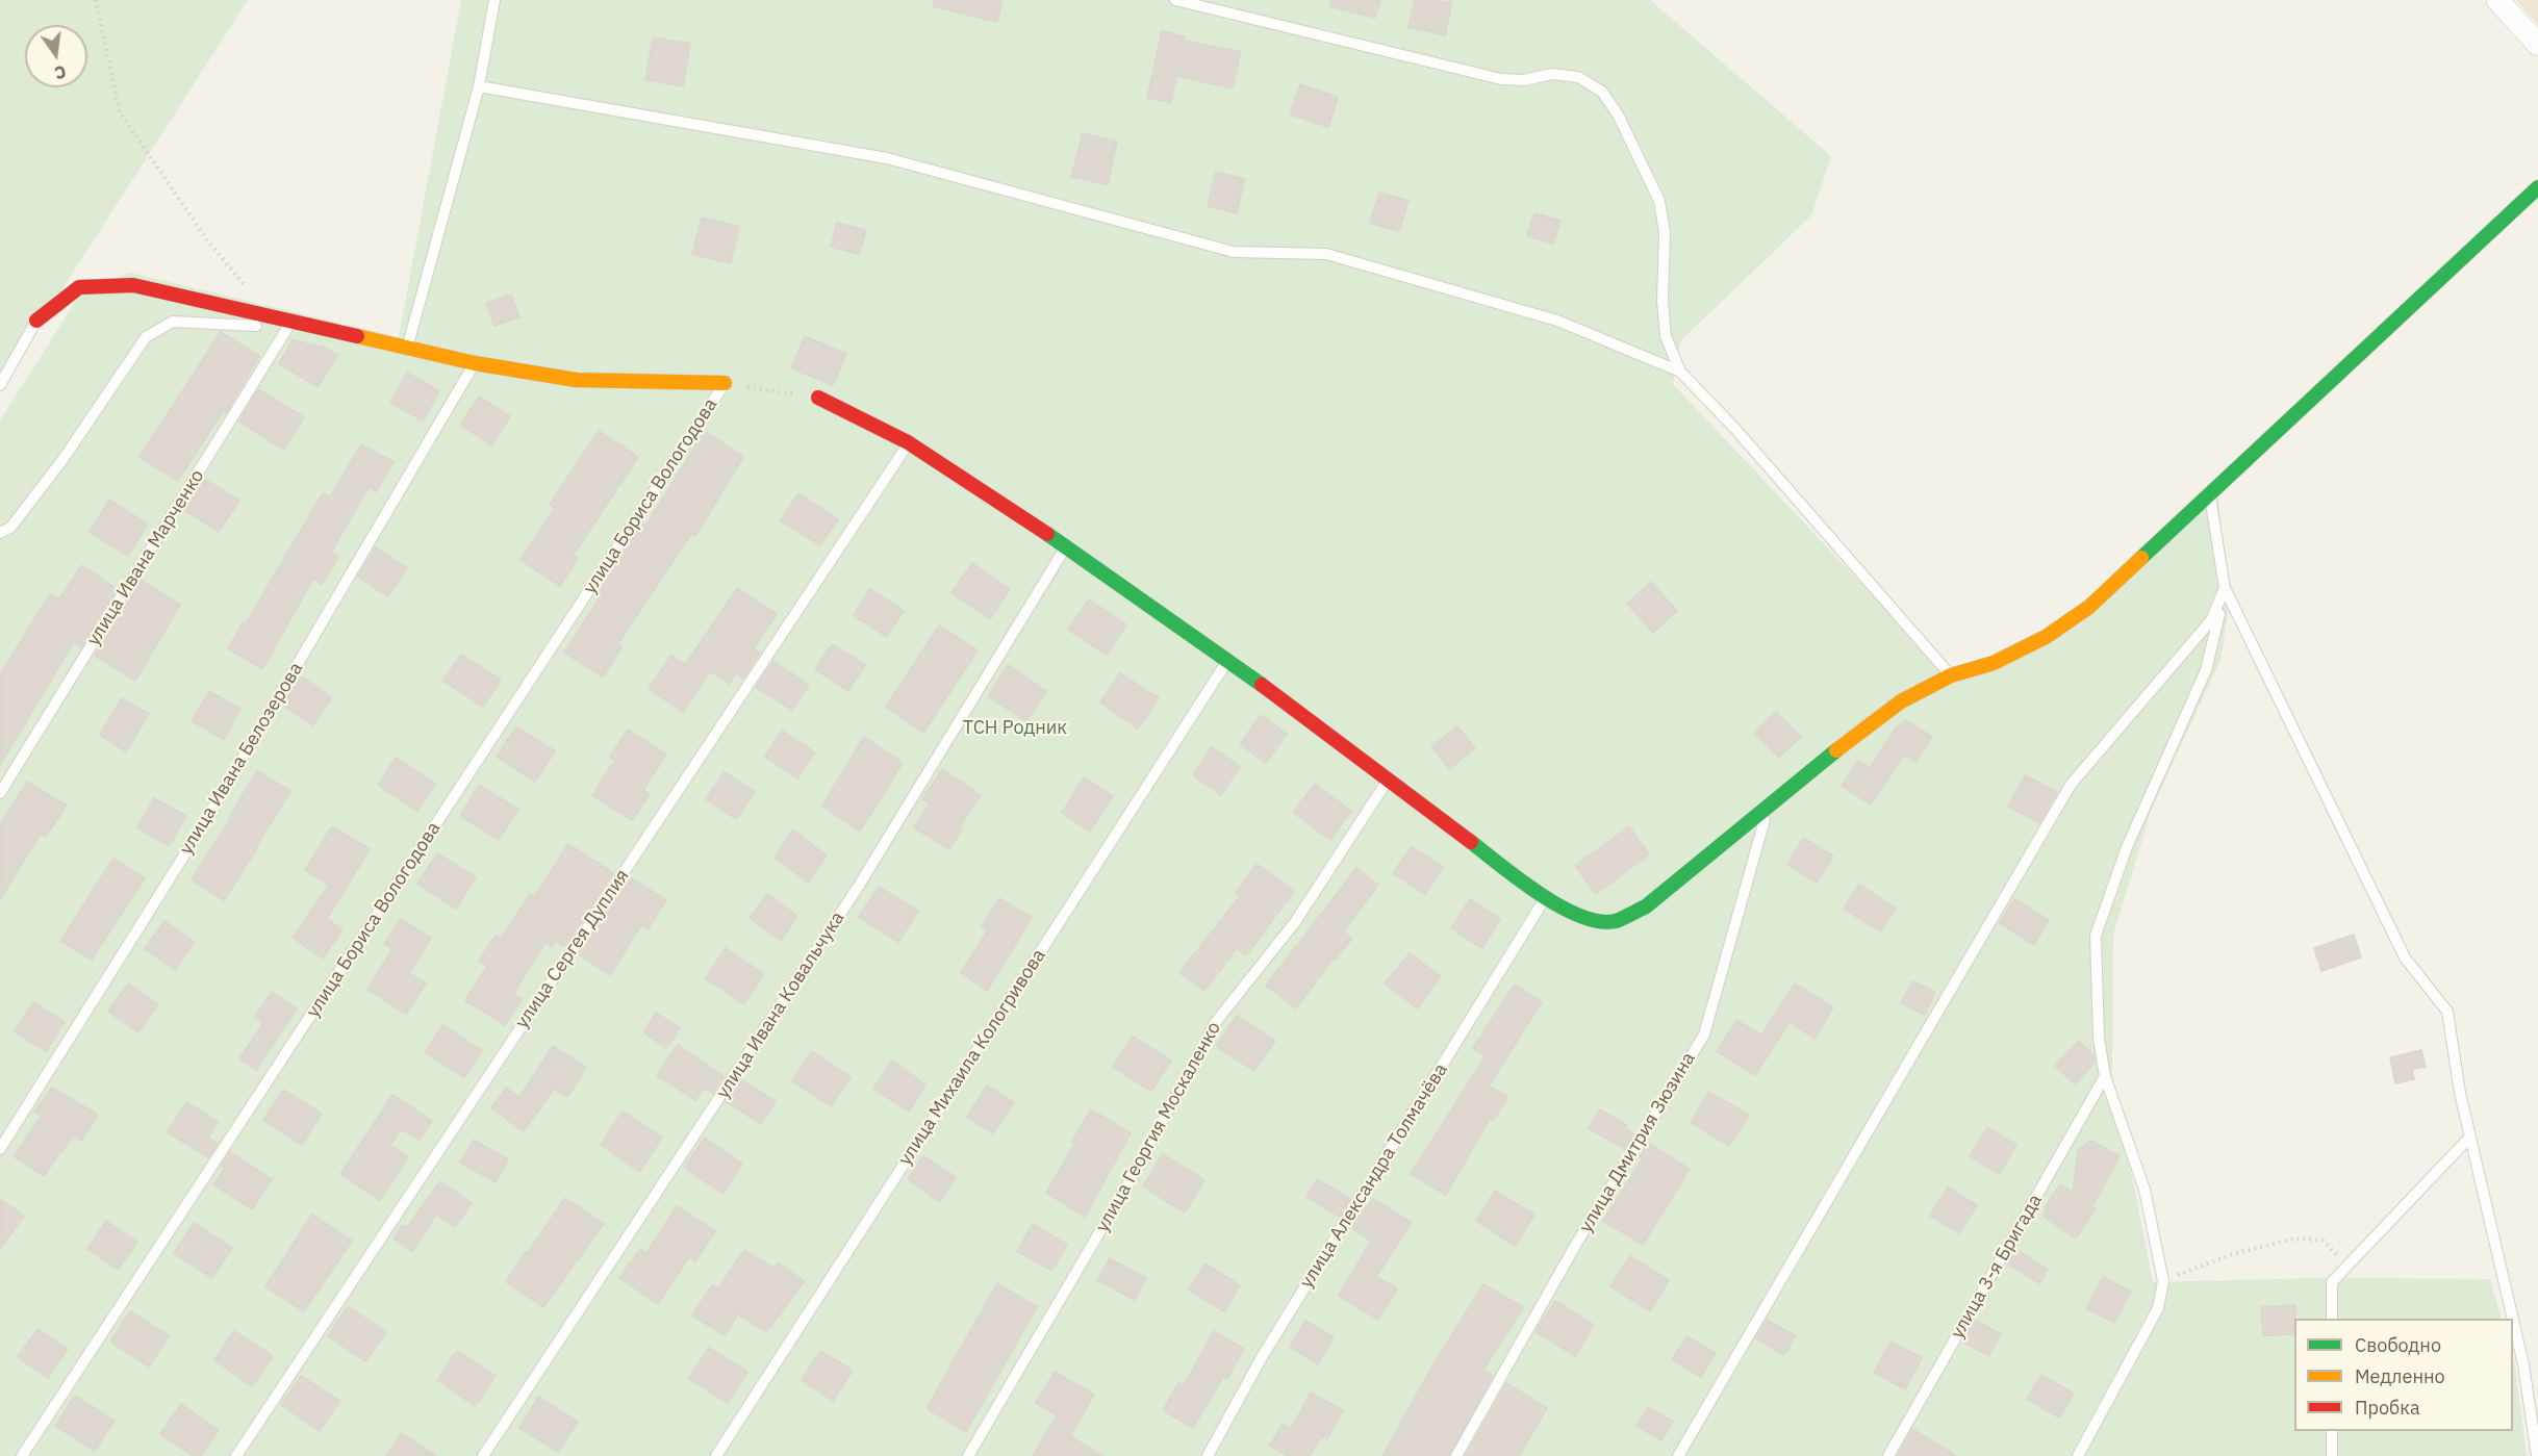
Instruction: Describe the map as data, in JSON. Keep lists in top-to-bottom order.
{
  "streets": {
    "lane": [
      "улица Бориса Вологодова",
      "улица Ивана Марченко",
      "улица Ивана Белозерова",
      "улица Сергея Дуплия",
      "улица Ивана Ковальчука",
      "улица Михаила Кологривова",
      "улица Георгия Москаленко",
      "улица Дмитрия Зюзина",
      "улица Александра Толмачёва",
      "улица 3-я Бригада"
    ]
  },
  "parks": ["ТСН Родник"],
  "legend": ["Свободно", "Медленно", "Пробка"],
  "north": "bottom"
}
